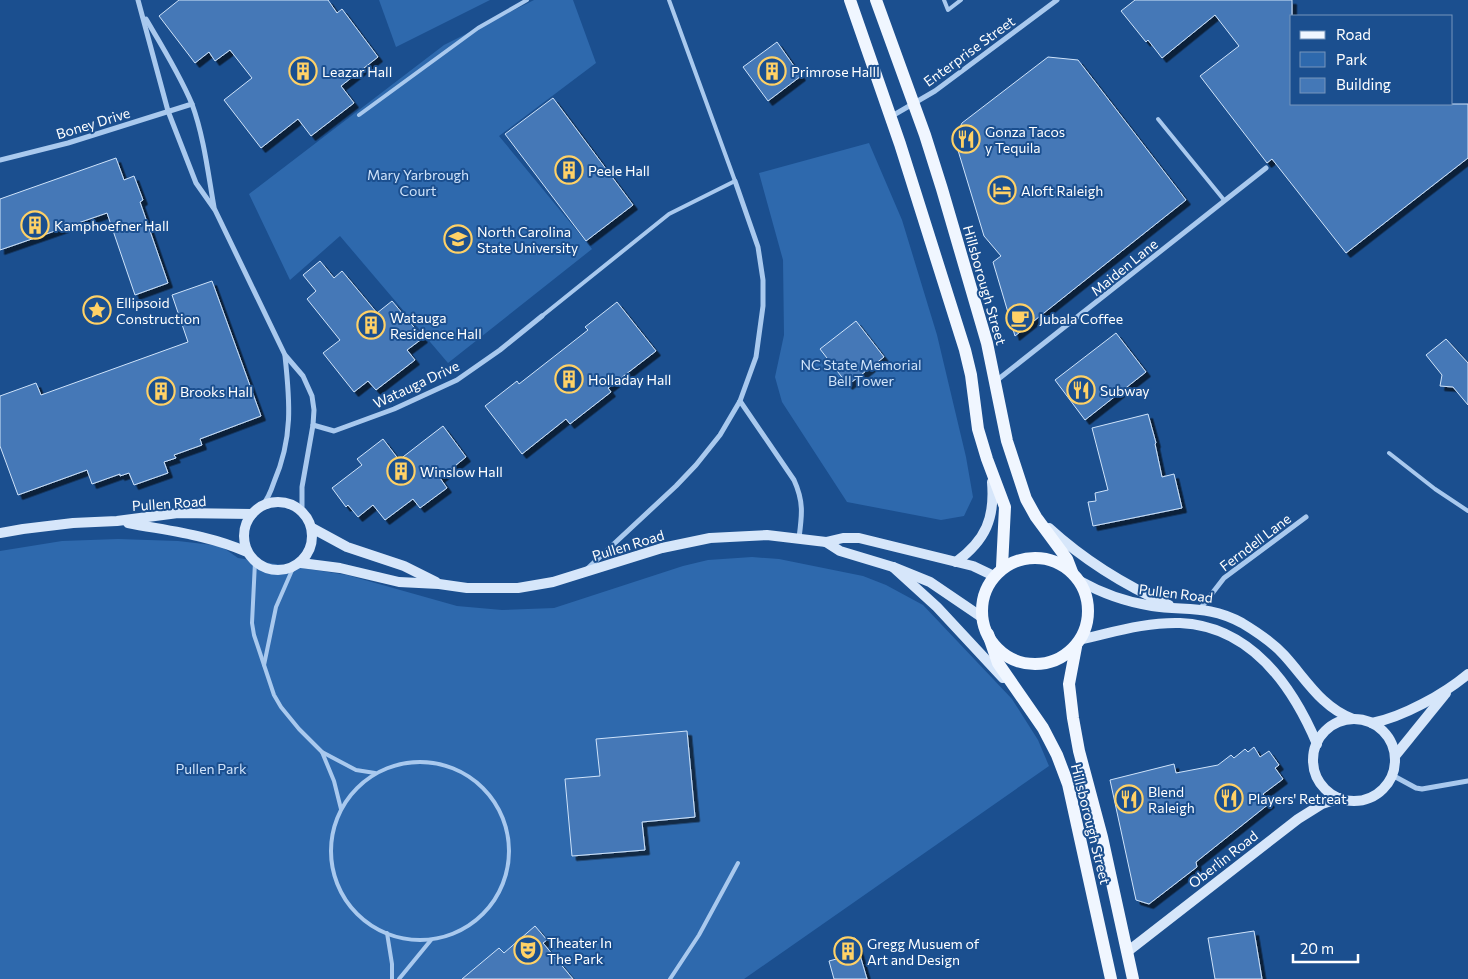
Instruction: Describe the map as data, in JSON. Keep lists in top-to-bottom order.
{
  "streets": {
    "main road": ["Hillsborough Street", "Pullen Road", "Oberlin Road"],
    "street": [
      "Enterprise Street",
      "Boney Drive",
      "Maiden Lane",
      "Watauga Drive",
      "Ferndell Lane"
    ]
  },
  "crossings": [
    ["Enterprise Street", "Hillsborough Street"],
    ["Maiden Lane", "Hillsborough Street"],
    ["Hillsborough Street", "Pullen Road"],
    ["Hillsborough Street", "Oberlin Road"],
    ["Pullen Road", "Ferndell Lane"],
    ["Pullen Road", "Oberlin Road"]
  ],
  "parks": ["Mary Yarbrough Court", "NC State Memorial Bell Tower", "Pullen Park"],
  "places": {
    "building": [
      "Leazar Hall",
      "Primrose Halll",
      "Peele Hall",
      "Kamphoefner Hall",
      "Watauga Residence Hall",
      "Holladay Hall",
      "Brooks Hall",
      "Winslow Hall",
      "Gregg Musuem of Art and Design"
    ],
    "restaurant": [
      "Gonza Tacos y Tequila",
      "Subway",
      "Players' Retreat",
      "Blend Raleigh"
    ],
    "hotel": ["Aloft Raleigh"],
    "school or university": ["North Carolina State University"],
    "place": ["Ellipsoid Construction"],
    "cafe": ["Jubala Coffee"],
    "theatre": ["Theater In The Park"]
  },
  "legend": ["Road", "Park", "Building"],
  "scale_bar": "20 m"
}
